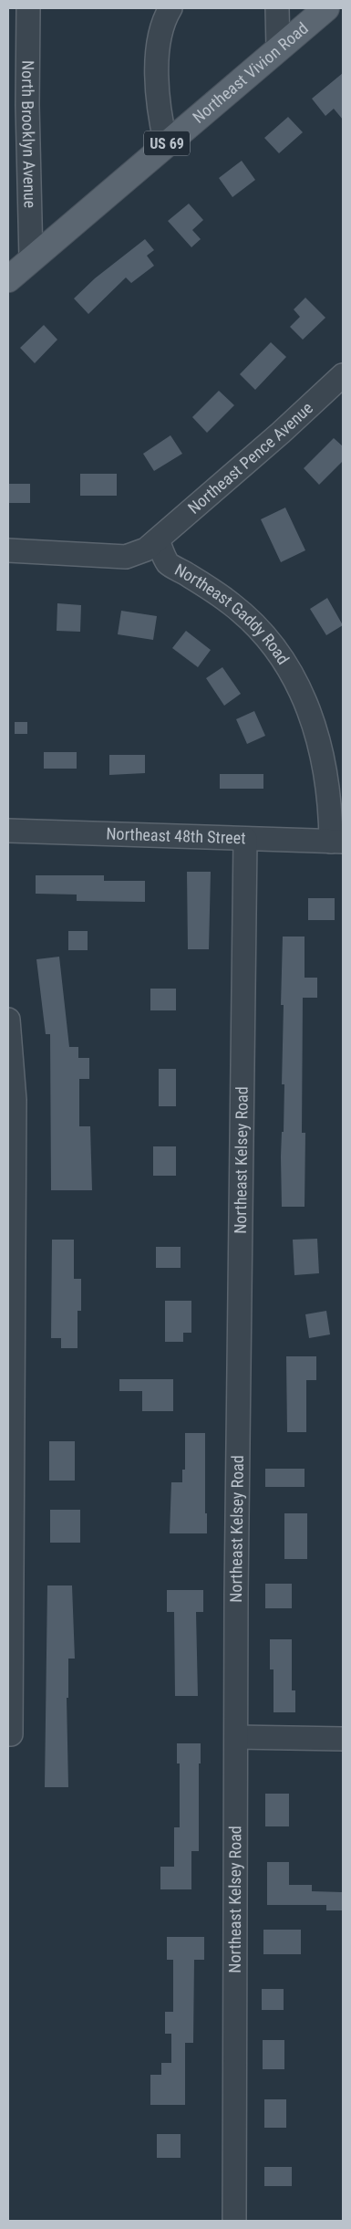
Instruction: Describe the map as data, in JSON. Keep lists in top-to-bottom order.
{
  "streets": {
    "main road": ["Northeast Vivion Road", "US 69"],
    "street": [
      "North Brooklyn Avenue",
      "Northeast Pence Avenue",
      "Northeast Gaddy Road",
      "Northeast 48th Street",
      "Northeast Kelsey Road"
    ]
  },
  "crossings": [
    ["Northeast Vivion Road", "North Brooklyn Avenue"],
    ["Northeast Pence Avenue", "Northeast Gaddy Road"],
    ["Northeast Gaddy Road", "Northeast 48th Street"],
    ["Northeast 48th Street", "Northeast Kelsey Road"]
  ]
}
